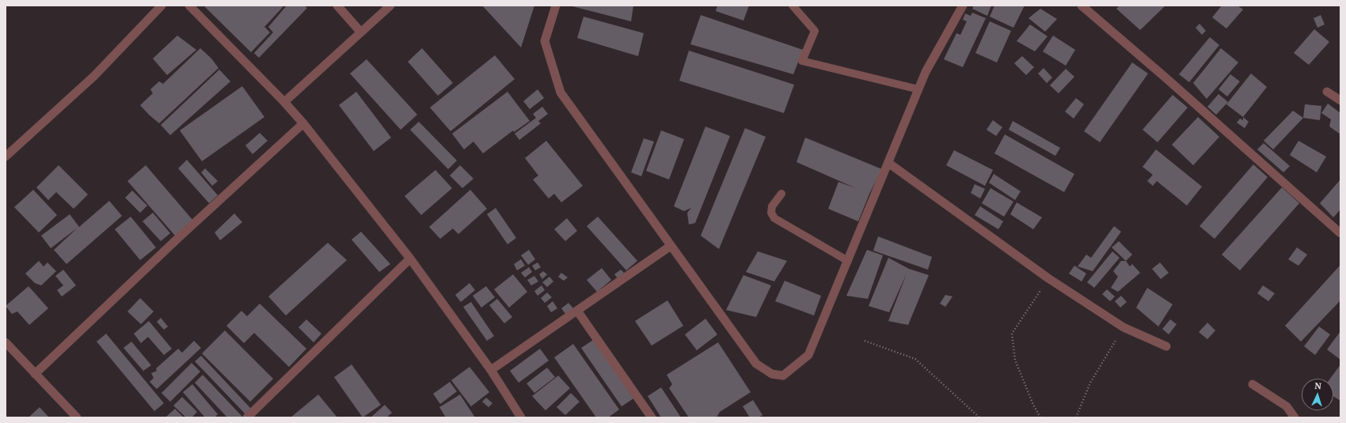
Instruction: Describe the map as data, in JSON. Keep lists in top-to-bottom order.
{
  "north": "top"
}
